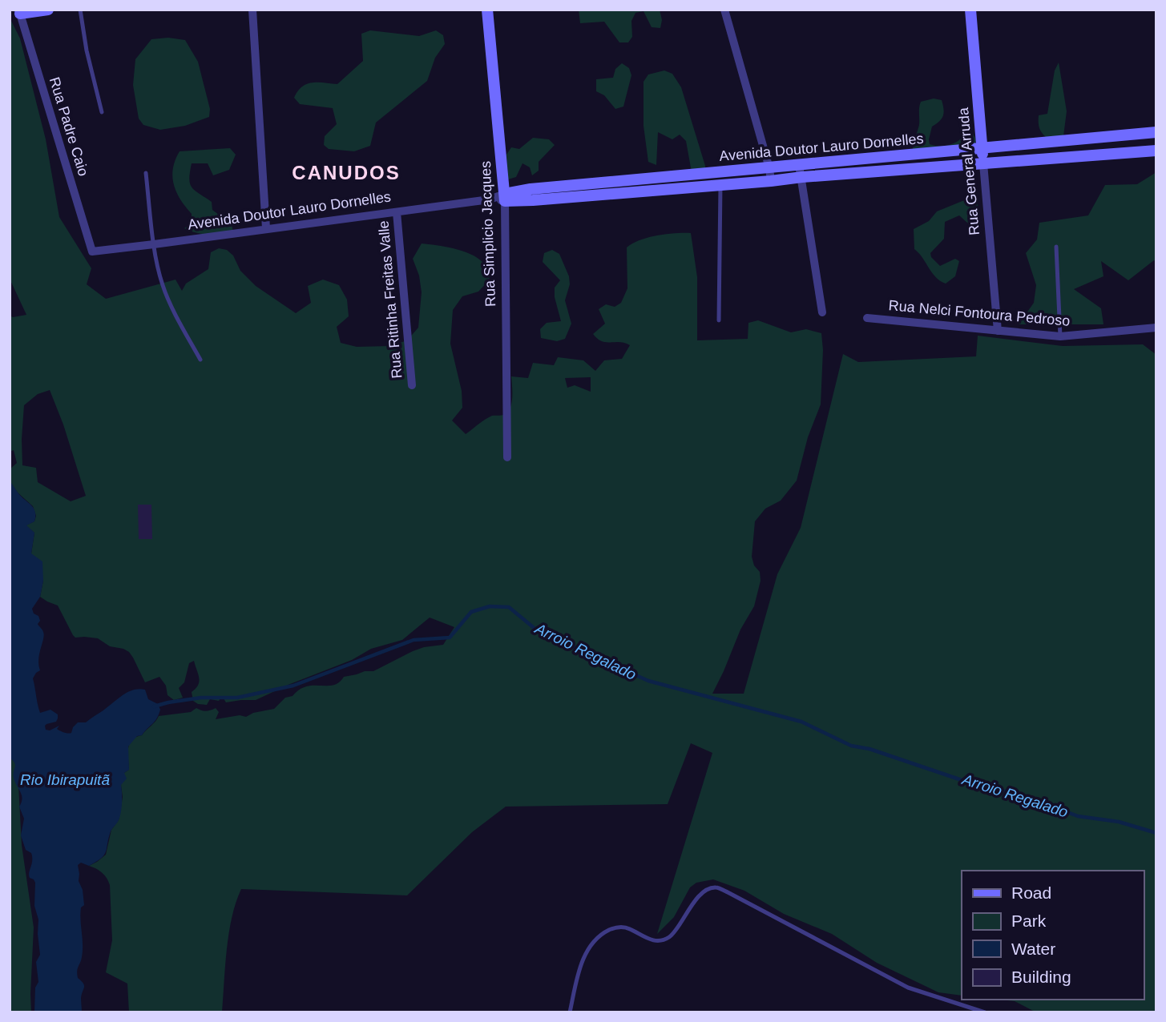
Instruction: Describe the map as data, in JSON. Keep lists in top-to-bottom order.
{
  "streets": {
    "main road": ["Avenida Doutor Lauro Dornelles", "Rua General Arruda", "Rua Simplicio Jacques"],
    "street": ["Rua Padre Caio", "Rua Ritinha Freitas Valle", "Rua Nelci Fontoura Pedroso"]
  },
  "crossings": [
    ["Rua Padre Caio", "Avenida Doutor Lauro Dornelles"],
    ["Avenida Doutor Lauro Dornelles", "Rua General Arruda"],
    ["Avenida Doutor Lauro Dornelles", "Rua Simplicio Jacques"],
    ["Avenida Doutor Lauro Dornelles", "Rua Ritinha Freitas Valle"],
    ["Rua General Arruda", "Rua Nelci Fontoura Pedroso"]
  ],
  "districts": ["CANUDOS"],
  "water": ["Arroio Regalado", "Rio Ibirapuitã"],
  "legend": [
    "Road",
    "Park",
    "Water",
    "Building"
  ]
}
